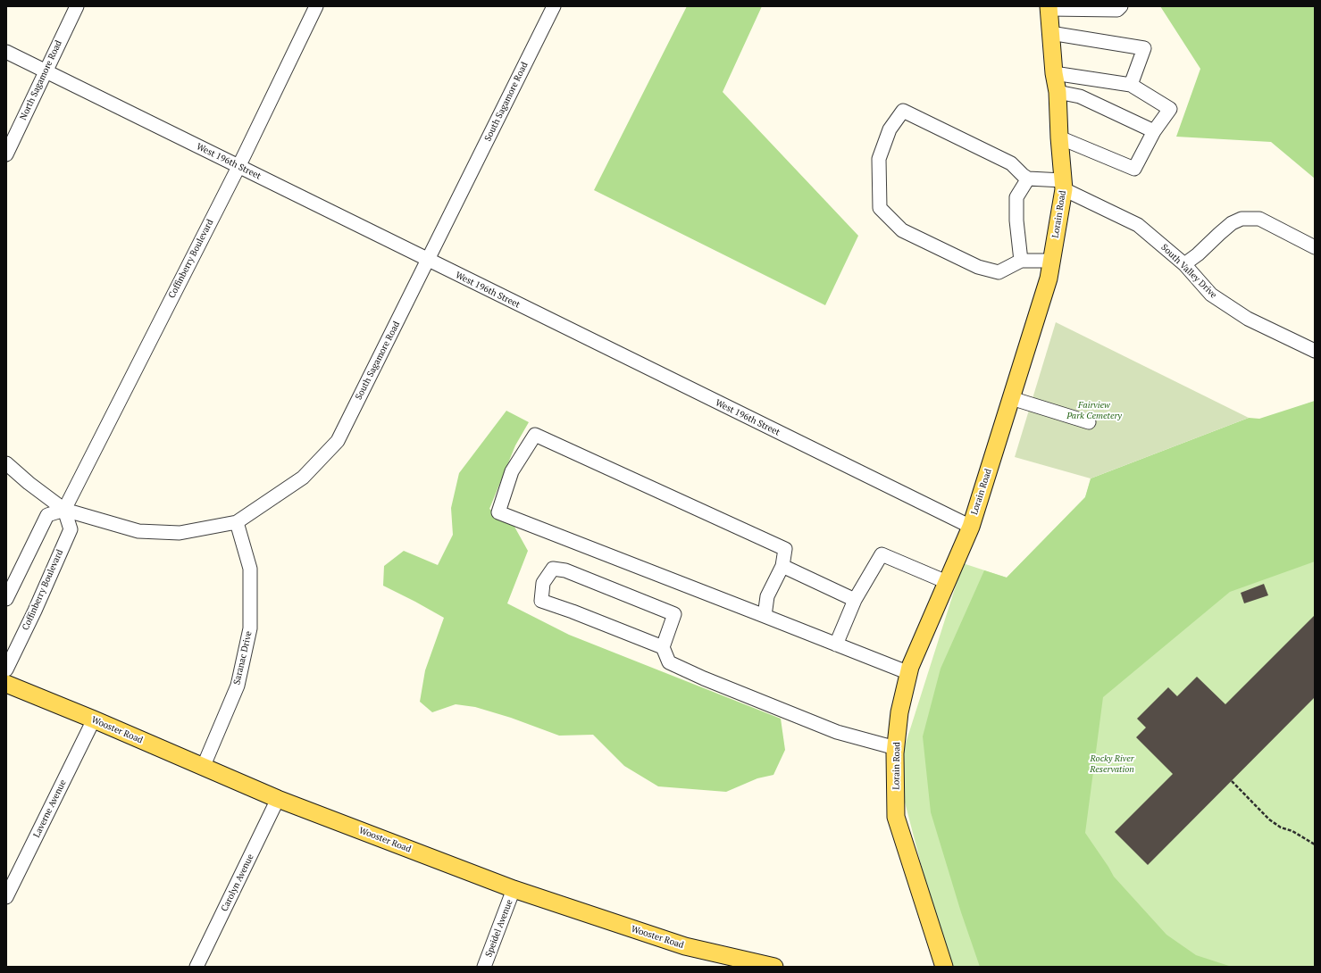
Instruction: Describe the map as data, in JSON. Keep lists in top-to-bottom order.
{
  "streets": {
    "main road": ["Lorain Road", "Wooster Road"],
    "street": [
      "North Sagamore Road",
      "South Sagamore Road",
      "West 196th Street",
      "Coffinberry Boulevard",
      "South Valley Drive",
      "Saranac Drive",
      "Laverne Avenue",
      "Carolyn Avenue",
      "Speidel Avenue"
    ]
  },
  "crossings": [
    ["North Sagamore Road", "West 196th Street"],
    ["South Sagamore Road", "West 196th Street"],
    ["South Sagamore Road", "Coffinberry Boulevard"],
    ["South Sagamore Road", "Saranac Drive"],
    ["West 196th Street", "Lorain Road"],
    ["West 196th Street", "Coffinberry Boulevard"],
    ["Lorain Road", "South Valley Drive"],
    ["Saranac Drive", "Wooster Road"],
    ["Wooster Road", "Laverne Avenue"],
    ["Wooster Road", "Carolyn Avenue"],
    ["Wooster Road", "Speidel Avenue"]
  ],
  "parks": ["Fairview Park Cemetery", "Rocky River Reservation"]
}
